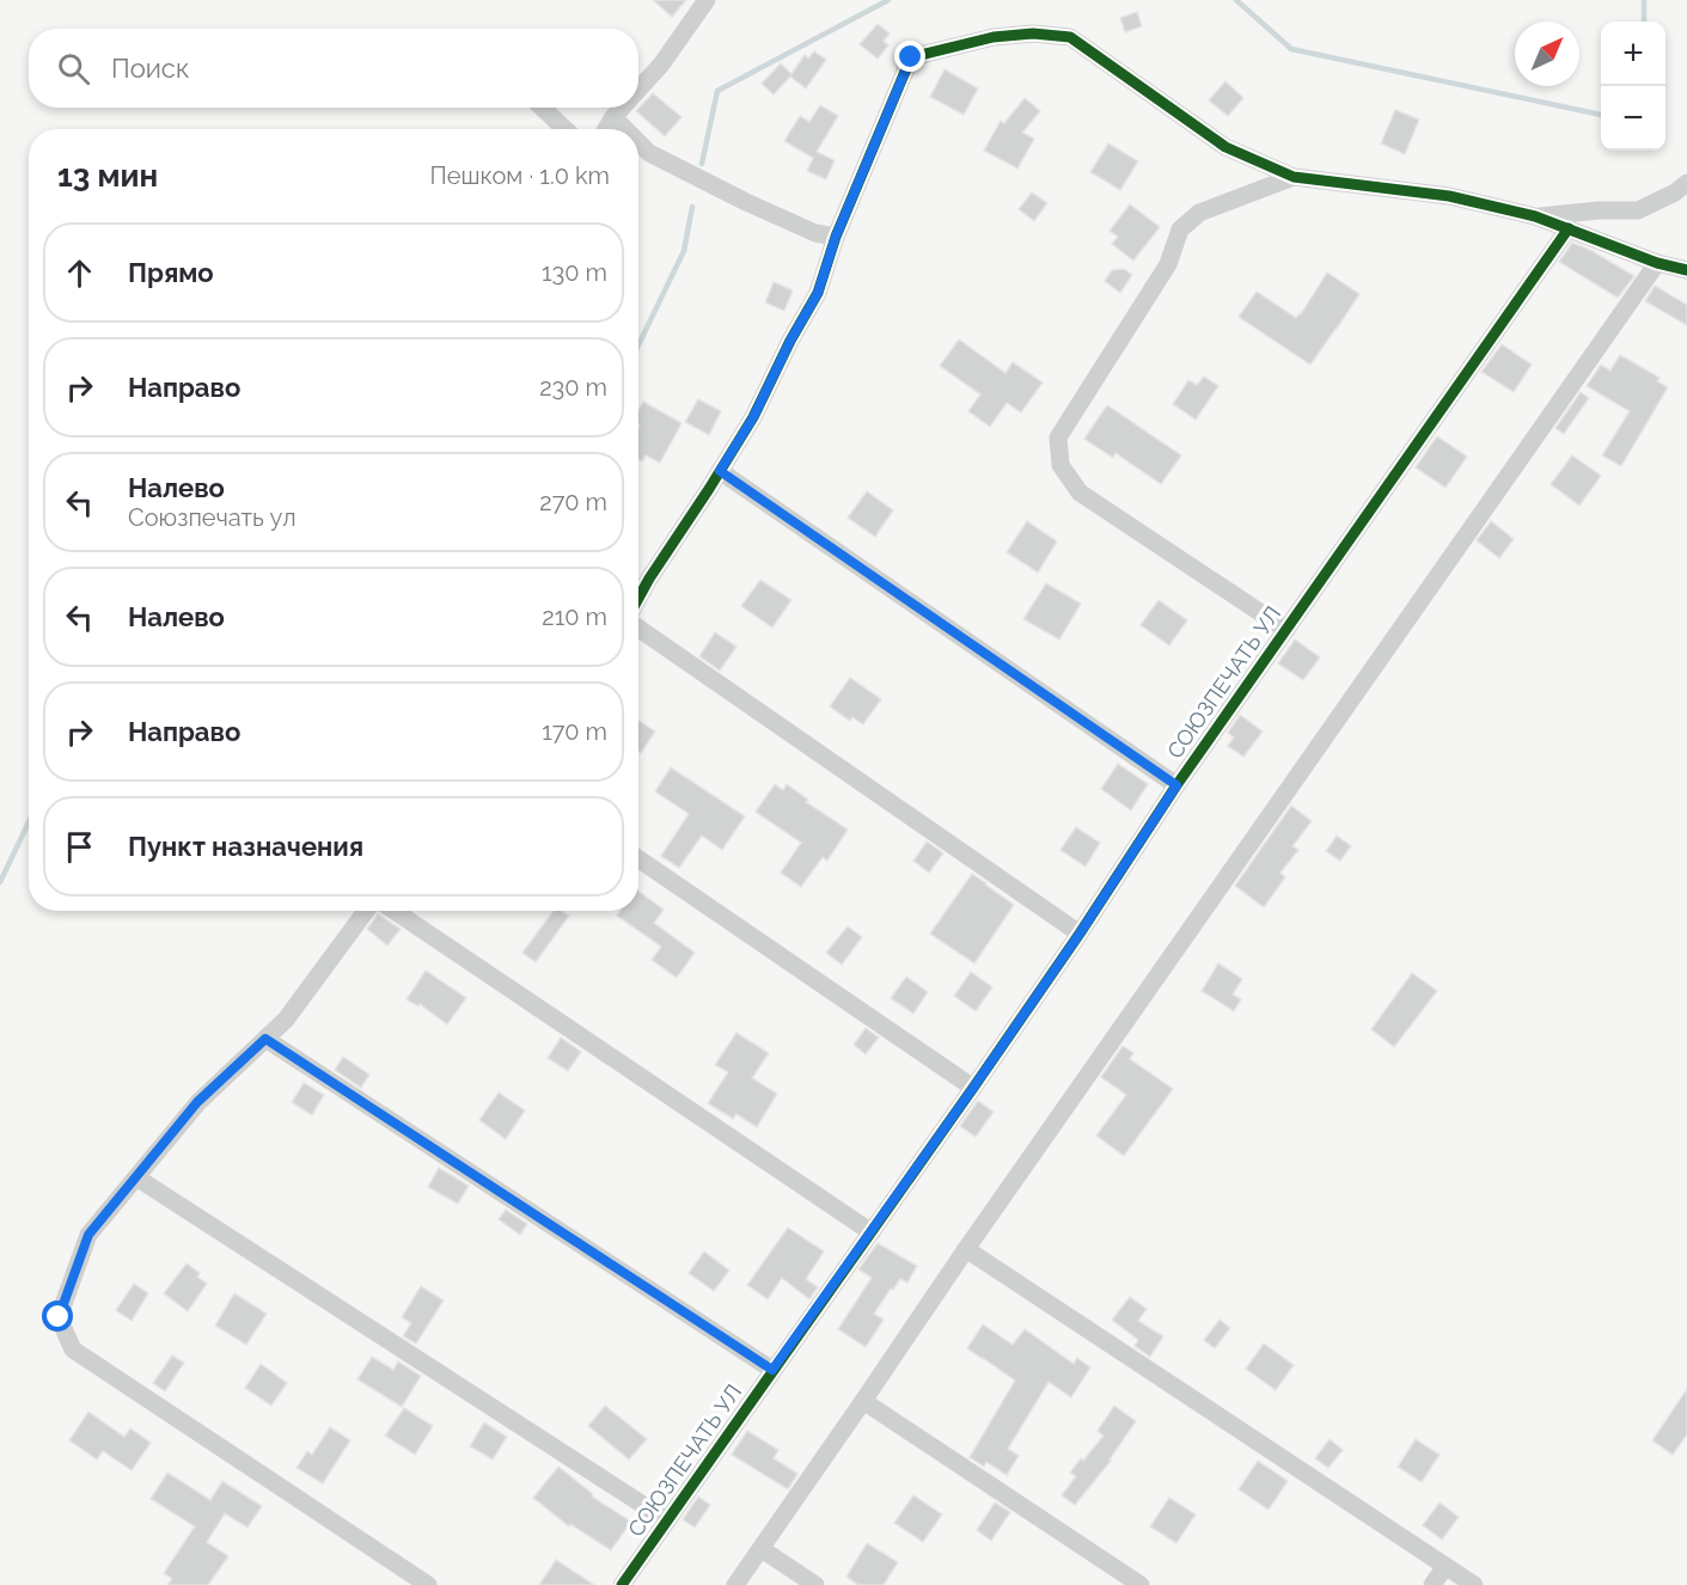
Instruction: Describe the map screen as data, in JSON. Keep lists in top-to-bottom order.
{
  "streets": {
    "street": ["СОЮЗПЕЧАТЬ УЛ"]
  },
  "north": "top right",
  "page": {
    "map_buttons": ["+", "−"],
    "search": "Поиск",
    "heading": ["13 мин", "Пешком · 1.0 km"],
    "list": [
      ["Прямо", "130 m"],
      ["Направо", "230 m"],
      ["Налево", "Союзпечать ул", "270 m"],
      ["Налево", "210 m"],
      ["Направо", "170 m"],
      "Пункт назначения"
    ]
  }
}
